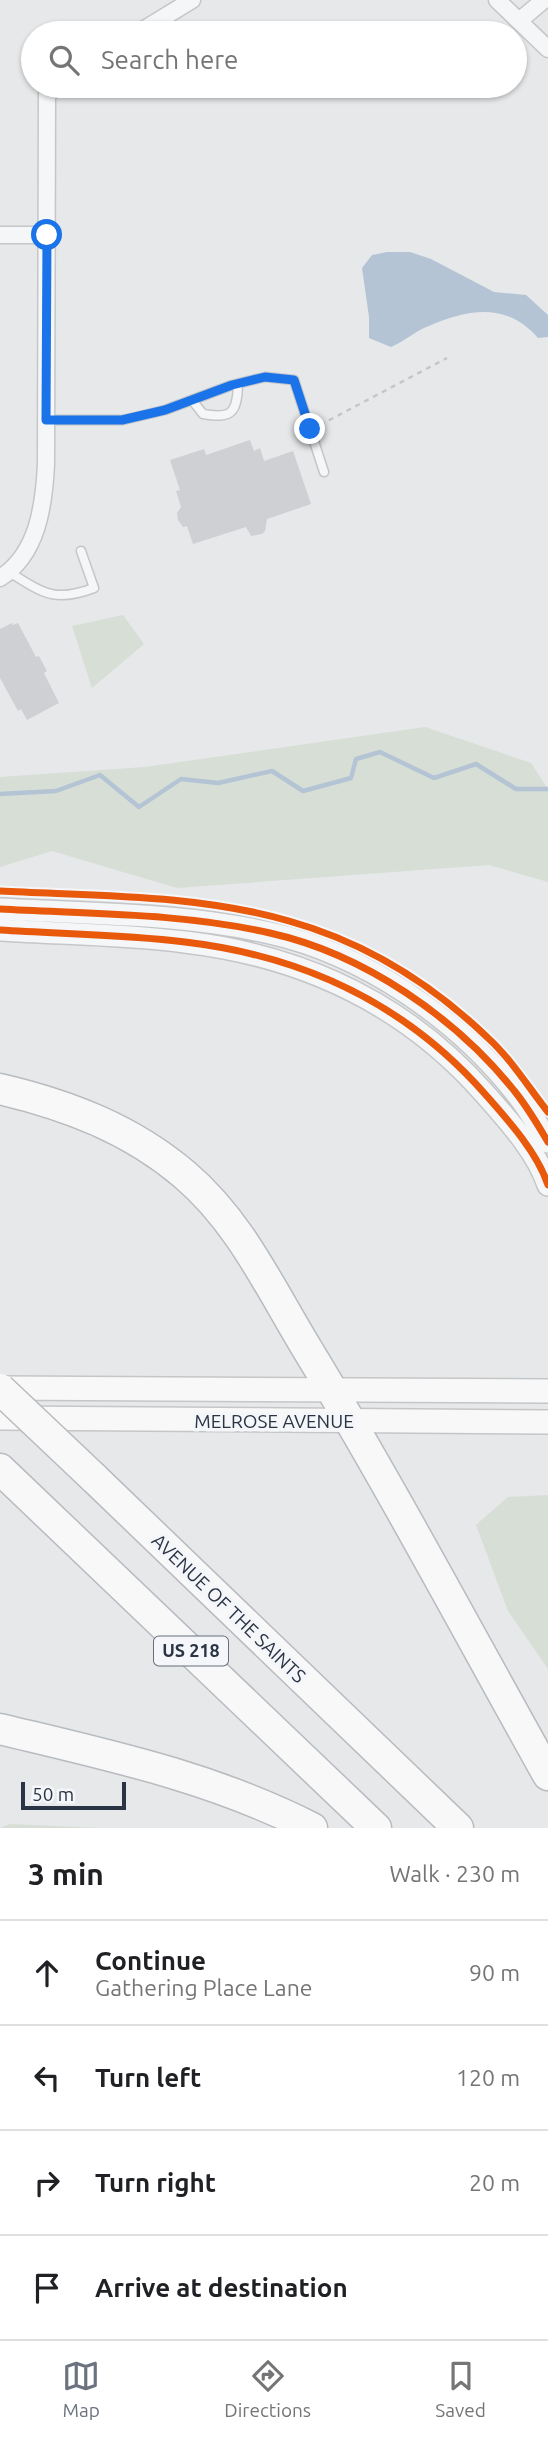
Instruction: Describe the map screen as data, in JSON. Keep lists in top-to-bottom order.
{
  "streets": {
    "highway": ["AVENUE OF THE SAINTS", "US 218"],
    "main road": ["MELROSE AVENUE"]
  },
  "crossings": [
    ["MELROSE AVENUE", "AVENUE OF THE SAINTS"]
  ],
  "scale_bar": "50 m",
  "page": {
    "search": "Search here",
    "scale": "50 m",
    "heading": ["3 min", "Walk · 230 m"],
    "list": [
      ["Continue", "Gathering Place Lane", "90 m"],
      ["Turn left", "120 m"],
      ["Turn right", "20 m"],
      "Arrive at destination"
    ],
    "nav": ["Map", "Directions", "Saved"]
  }
}
